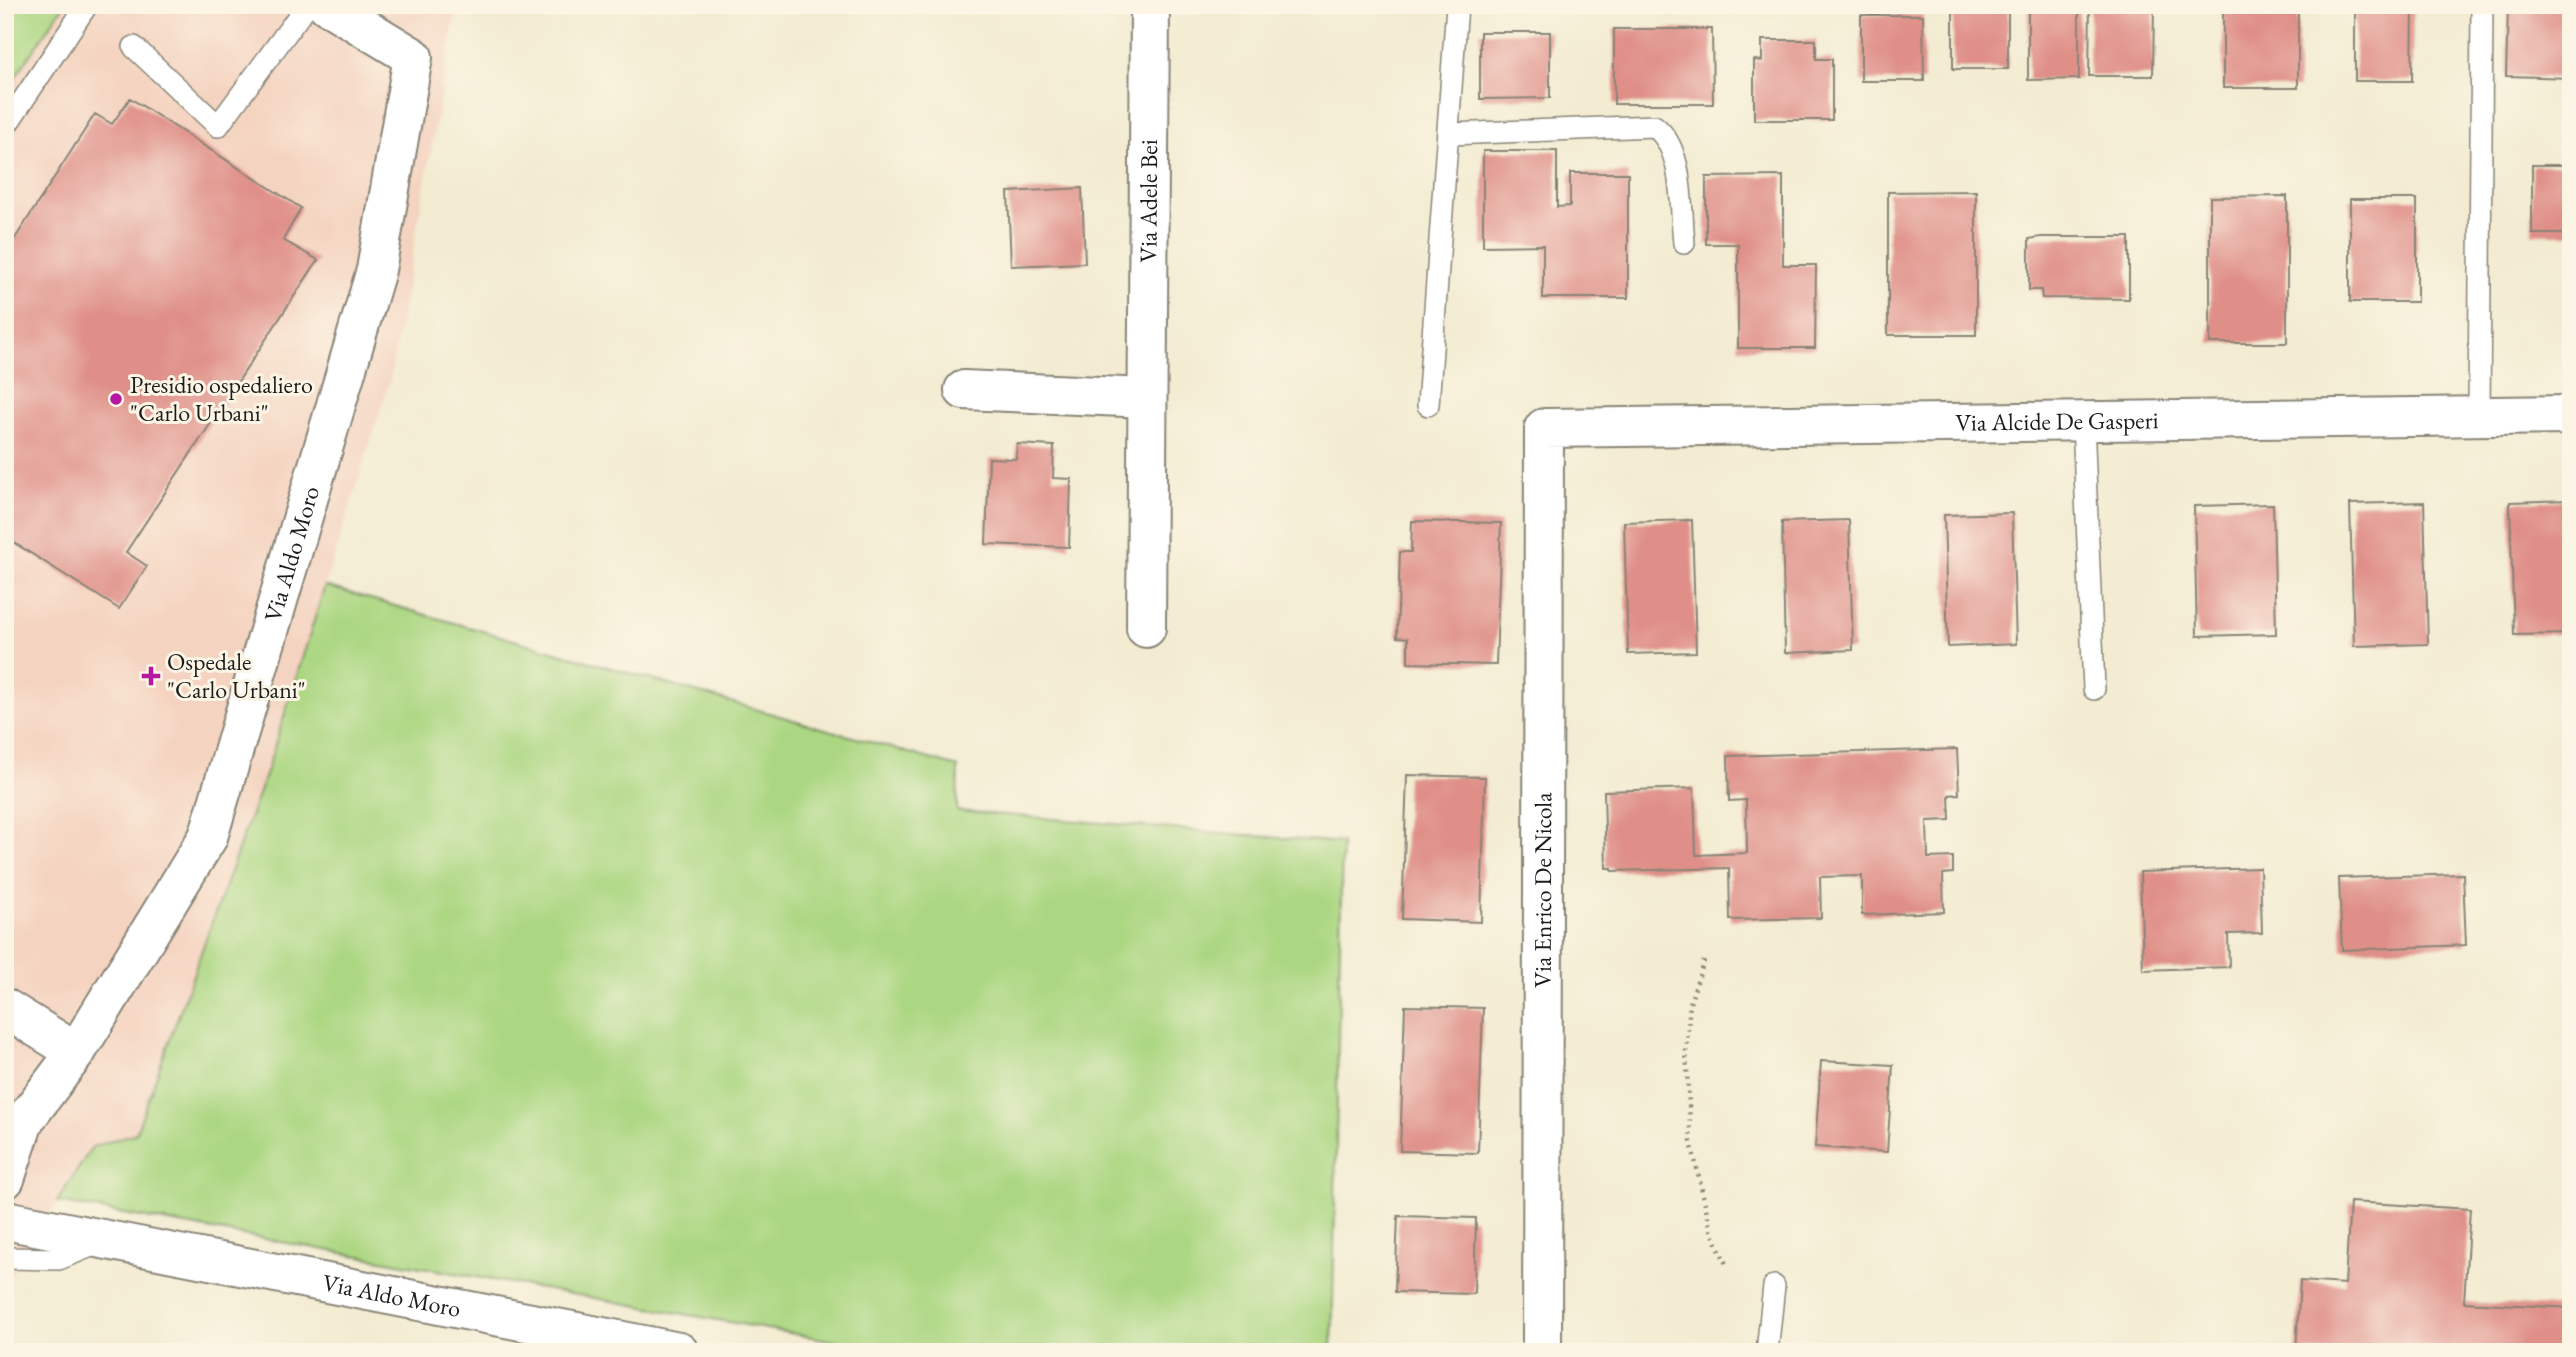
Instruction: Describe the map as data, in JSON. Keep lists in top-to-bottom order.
{
  "streets": {
    "street": [
      "Via Adele Bei",
      "Via Alcide De Gasperi",
      "Via Aldo Moro",
      "Via Enrico De Nicola"
    ]
  },
  "crossings": [
    ["Via Alcide De Gasperi", "Via Enrico De Nicola"]
  ],
  "places": {
    "other": ["Presidio ospedaliero \"Carlo Urbani\""],
    "health": ["Ospedale \"Carlo Urbani\""]
  }
}
